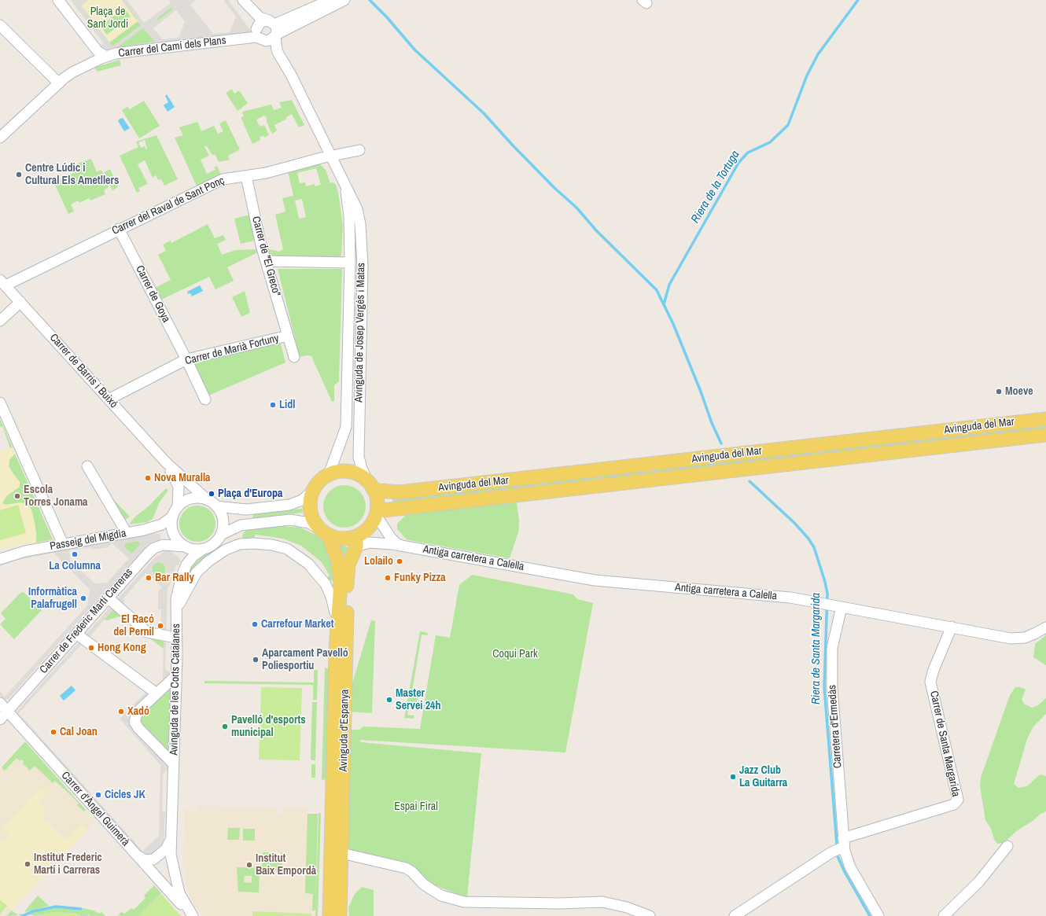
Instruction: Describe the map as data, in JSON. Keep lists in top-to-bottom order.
{
  "streets": {
    "main road": ["Avinguda del Mar", "Avinguda d'Espanya"],
    "street": [
      "Carrer del Camí dels Plans",
      "Carrer del Raval de Sant Ponç",
      "Carrer de \"El Greco\"",
      "Carrer de Goya",
      "Avinguda de Josep Vergés i Matas",
      "Carrer de Marià Fortuny",
      "Carrer de Barris i Buixó",
      "Passeig del Migdia",
      "Antiga carretera a Calella",
      "Carrer de Frederic Martí Carreras",
      "Avinguda de les Corts Catalanes",
      "Carretera d'Ermedàs",
      "Carrer de Santa Margarida",
      "Carrer d'Àngel Guimerà"
    ]
  },
  "crossings": [
    ["Carrer del Camí dels Plans", "Avinguda de Josep Vergés i Matas"],
    ["Carrer del Raval de Sant Ponç", "Carrer de \"El Greco\""],
    ["Carrer del Raval de Sant Ponç", "Carrer de Goya"],
    ["Carrer del Raval de Sant Ponç", "Avinguda de Josep Vergés i Matas"],
    ["Carrer del Raval de Sant Ponç", "Carrer de Barris i Buixó"],
    ["Carrer de \"El Greco\"", "Carrer de Marià Fortuny"],
    ["Carrer de Goya", "Carrer de Marià Fortuny"],
    ["Avinguda de Josep Vergés i Matas", "Carrer de Barris i Buixó"],
    ["Avinguda de Josep Vergés i Matas", "Avinguda del Mar"],
    ["Avinguda de Josep Vergés i Matas", "Passeig del Migdia"],
    ["Avinguda de Josep Vergés i Matas", "Antiga carretera a Calella"],
    ["Avinguda de Josep Vergés i Matas", "Carrer de Frederic Martí Carreras"],
    ["Avinguda de Josep Vergés i Matas", "Avinguda de les Corts Catalanes"],
    ["Avinguda de Josep Vergés i Matas", "Avinguda d'Espanya"],
    ["Carrer de Marià Fortuny", "Carrer de Barris i Buixó"],
    ["Carrer de Barris i Buixó", "Passeig del Migdia"],
    ["Carrer de Barris i Buixó", "Carrer de Frederic Martí Carreras"],
    ["Carrer de Barris i Buixó", "Avinguda de les Corts Catalanes"],
    ["Carrer de Barris i Buixó", "Avinguda d'Espanya"],
    ["Avinguda del Mar", "Antiga carretera a Calella"],
    ["Avinguda del Mar", "Avinguda d'Espanya"],
    ["Passeig del Migdia", "Carrer de Frederic Martí Carreras"],
    ["Passeig del Migdia", "Avinguda de les Corts Catalanes"],
    ["Passeig del Migdia", "Avinguda d'Espanya"],
    ["Antiga carretera a Calella", "Carretera d'Ermedàs"],
    ["Antiga carretera a Calella", "Avinguda d'Espanya"],
    ["Antiga carretera a Calella", "Carrer de Santa Margarida"],
    ["Carrer de Frederic Martí Carreras", "Avinguda de les Corts Catalanes"],
    ["Carrer de Frederic Martí Carreras", "Avinguda d'Espanya"],
    ["Carrer de Frederic Martí Carreras", "Carrer d'Àngel Guimerà"],
    ["Avinguda de les Corts Catalanes", "Avinguda d'Espanya"],
    ["Avinguda de les Corts Catalanes", "Carrer d'Àngel Guimerà"],
    ["Carretera d'Ermedàs", "Carrer de Santa Margarida"]
  ],
  "water": ["Riera de la Tortuga", "Riera de Santa Margarida"],
  "parks": ["Plaça de Sant Jordi", "Coqui Park", "Espai Firal"],
  "places": [
    "Centre Lúdic i Cultural Els Ametllers",
    "Moeve",
    "Lidl",
    "Nova Muralla",
    "Plaça d'Europa",
    "Escola Torres Jonama",
    "La Columna",
    "Lolailo",
    "Bar Rally",
    "Funky Pizza",
    "Informàtica Palafrugell",
    "Carrefour Market",
    "El Racó del Pernil",
    "Hong Kong",
    "Aparcament Pavelló Poliesportiu",
    "Master Servei 24h",
    "Xadó",
    "Pavelló d'esports municipal",
    "Cal Joan",
    "Jazz Club La Guitarra",
    "Cicles JK",
    "Institut Frederic Martí i Carreras",
    "Institut Baix Empordà"
  ]
}
